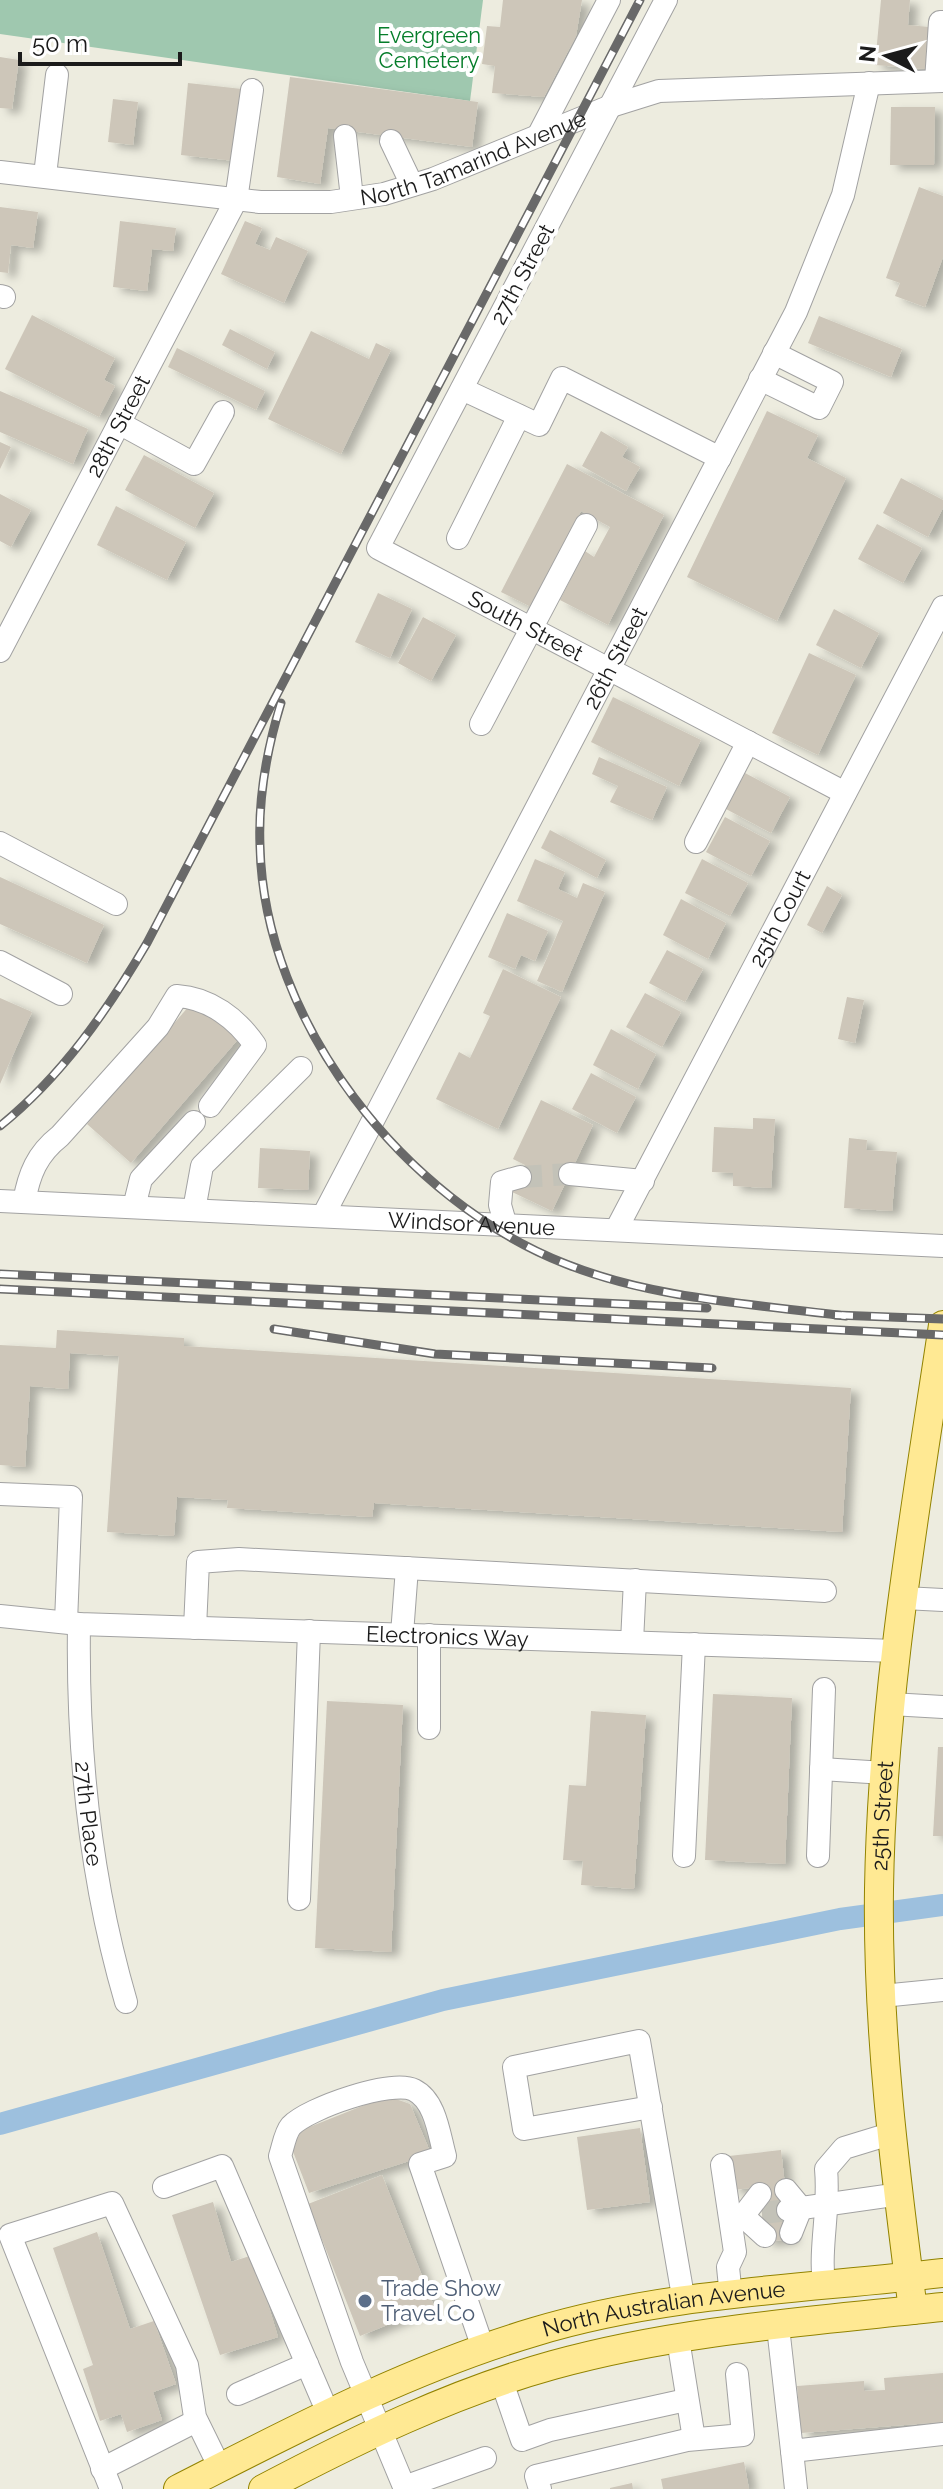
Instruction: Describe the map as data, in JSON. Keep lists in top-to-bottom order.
{
  "streets": {
    "main road": ["25th Street", "North Australian Avenue"],
    "street": [
      "North Tamarind Avenue",
      "27th Street",
      "28th Street",
      "South Street",
      "26th Street",
      "25th Court",
      "Windsor Avenue",
      "Electronics Way",
      "27th Place"
    ]
  },
  "crossings": [
    ["North Tamarind Avenue", "27th Street"],
    ["North Tamarind Avenue", "28th Street"],
    ["North Tamarind Avenue", "26th Street"],
    ["27th Street", "South Street"],
    ["South Street", "26th Street"],
    ["South Street", "25th Court"],
    ["26th Street", "Windsor Avenue"],
    ["25th Court", "Windsor Avenue"],
    ["Electronics Way", "27th Place"],
    ["Electronics Way", "25th Street"],
    ["25th Street", "North Australian Avenue"]
  ],
  "parks": ["Evergreen Cemetery"],
  "places": ["Trade Show Travel Co"],
  "scale_bar": "50 m",
  "north": "left"
}
